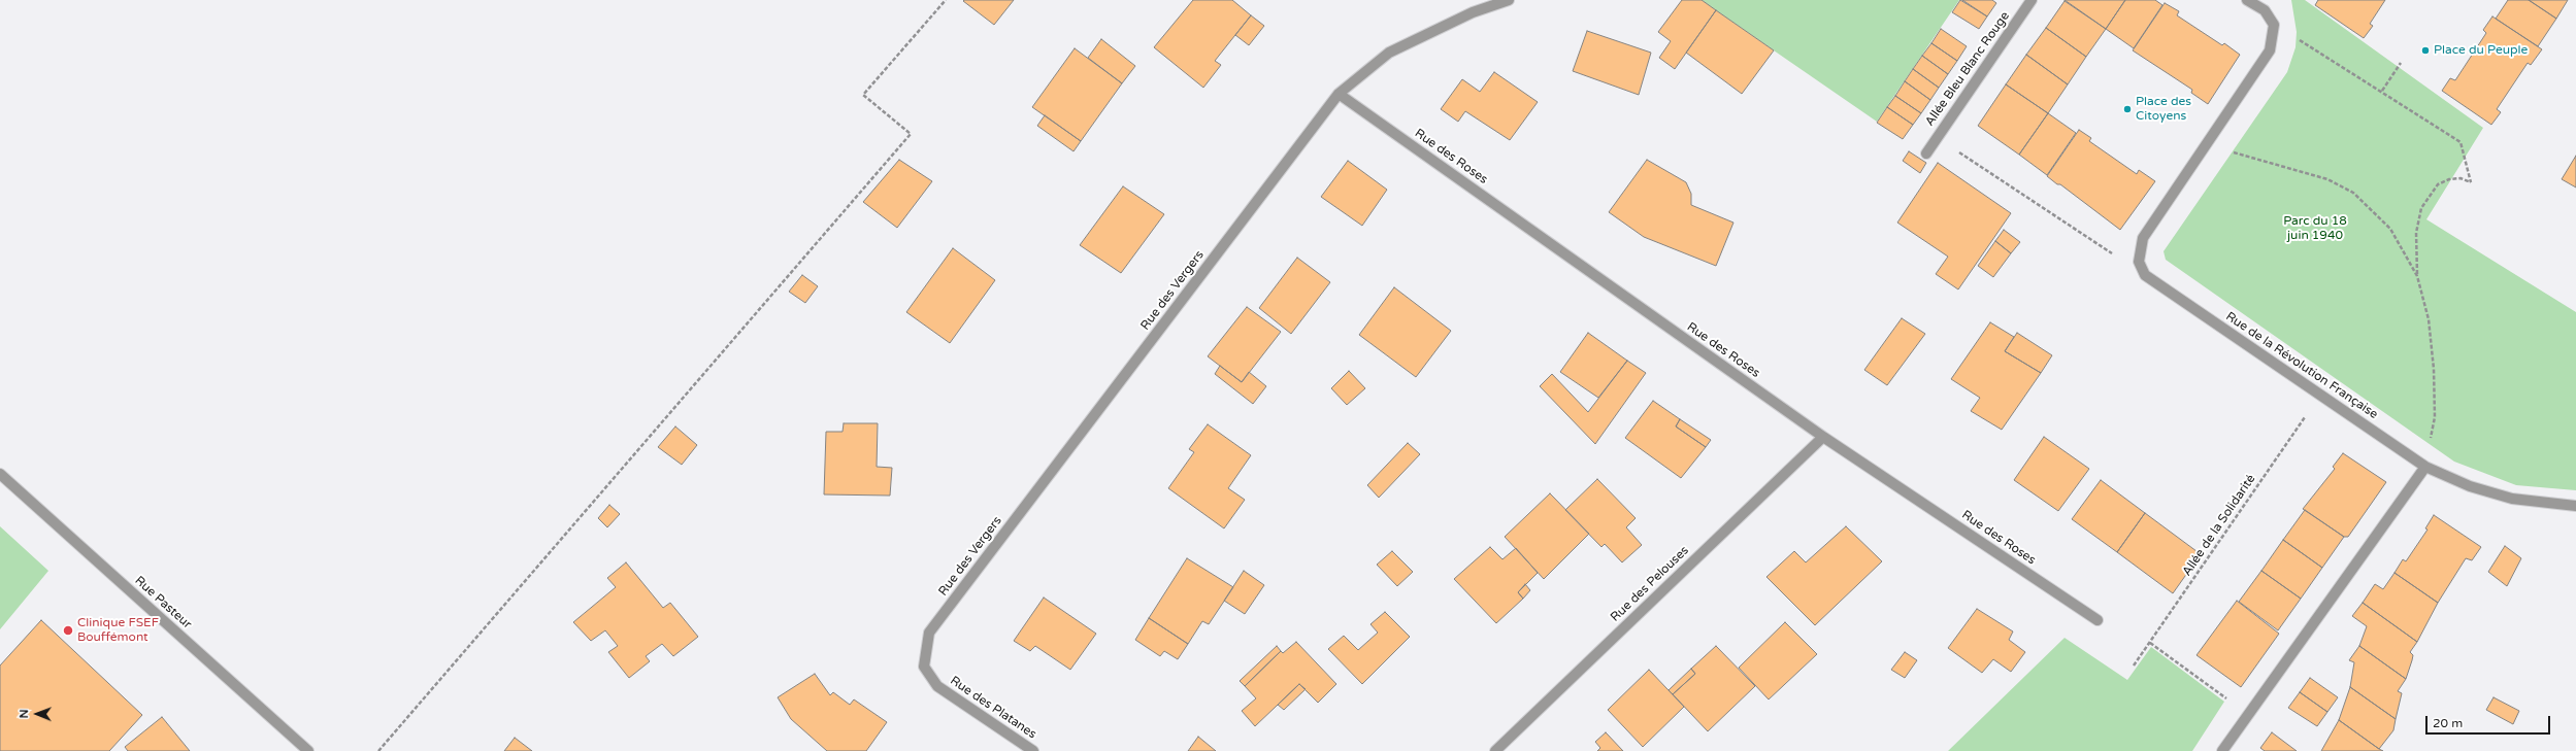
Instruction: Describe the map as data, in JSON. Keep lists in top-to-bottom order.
{
  "streets": {
    "street": [
      "Allée Bleu Blanc Rouge",
      "Rue des Roses",
      "Rue des Vergers",
      "Rue de la Révolution Française",
      "Rue des Pelouses",
      "Rue Pasteur",
      "Rue des Platanes"
    ],
    "path": ["Allée de la Solidarité"]
  },
  "crossings": [
    ["Rue des Roses", "Rue des Vergers"],
    ["Rue des Roses", "Rue des Pelouses"],
    ["Rue des Vergers", "Rue des Platanes"],
    ["Rue de la Révolution Française", "Allée de la Solidarité"]
  ],
  "parks": ["Parc du 18 juin 1940"],
  "places": ["Place du Peuple", "Place des Citoyens", "Clinique FSEF Bouffémont"],
  "scale_bar": "20 m",
  "north": "left"
}
